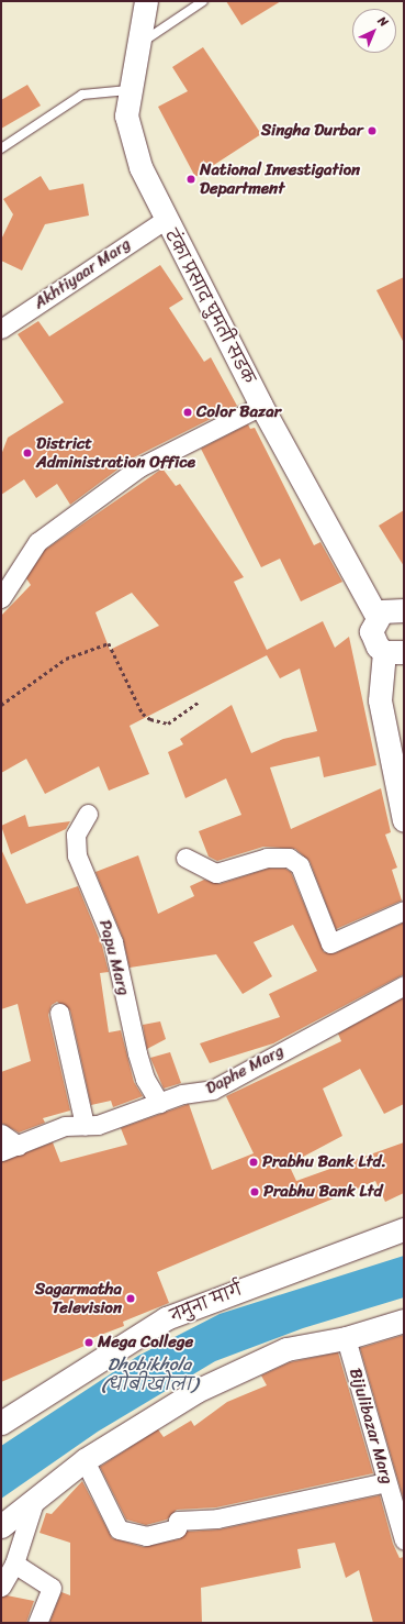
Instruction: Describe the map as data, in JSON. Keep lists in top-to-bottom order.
{
  "streets": {
    "street": [
      "Akhtiyaar Marg",
      "टंका प्रसाद घुमती सडक",
      "Papu Marg",
      "Daphe Marg",
      "नमुना मार्ग",
      "Bijulibazar Marg"
    ]
  },
  "crossings": [
    ["Akhtiyaar Marg", "टंका प्रसाद घुमती सडक"],
    ["Papu Marg", "Daphe Marg"]
  ],
  "water": ["Dhobikhola (धोबीखोला)"],
  "places": [
    "Singha Durbar",
    "National Investigation Department",
    "Color Bazar",
    "District Administration Office",
    "Prabhu Bank Ltd.",
    "Prabhu Bank Ltd",
    "Sagarmatha Television",
    "Mega College"
  ],
  "north": "top right"
}
